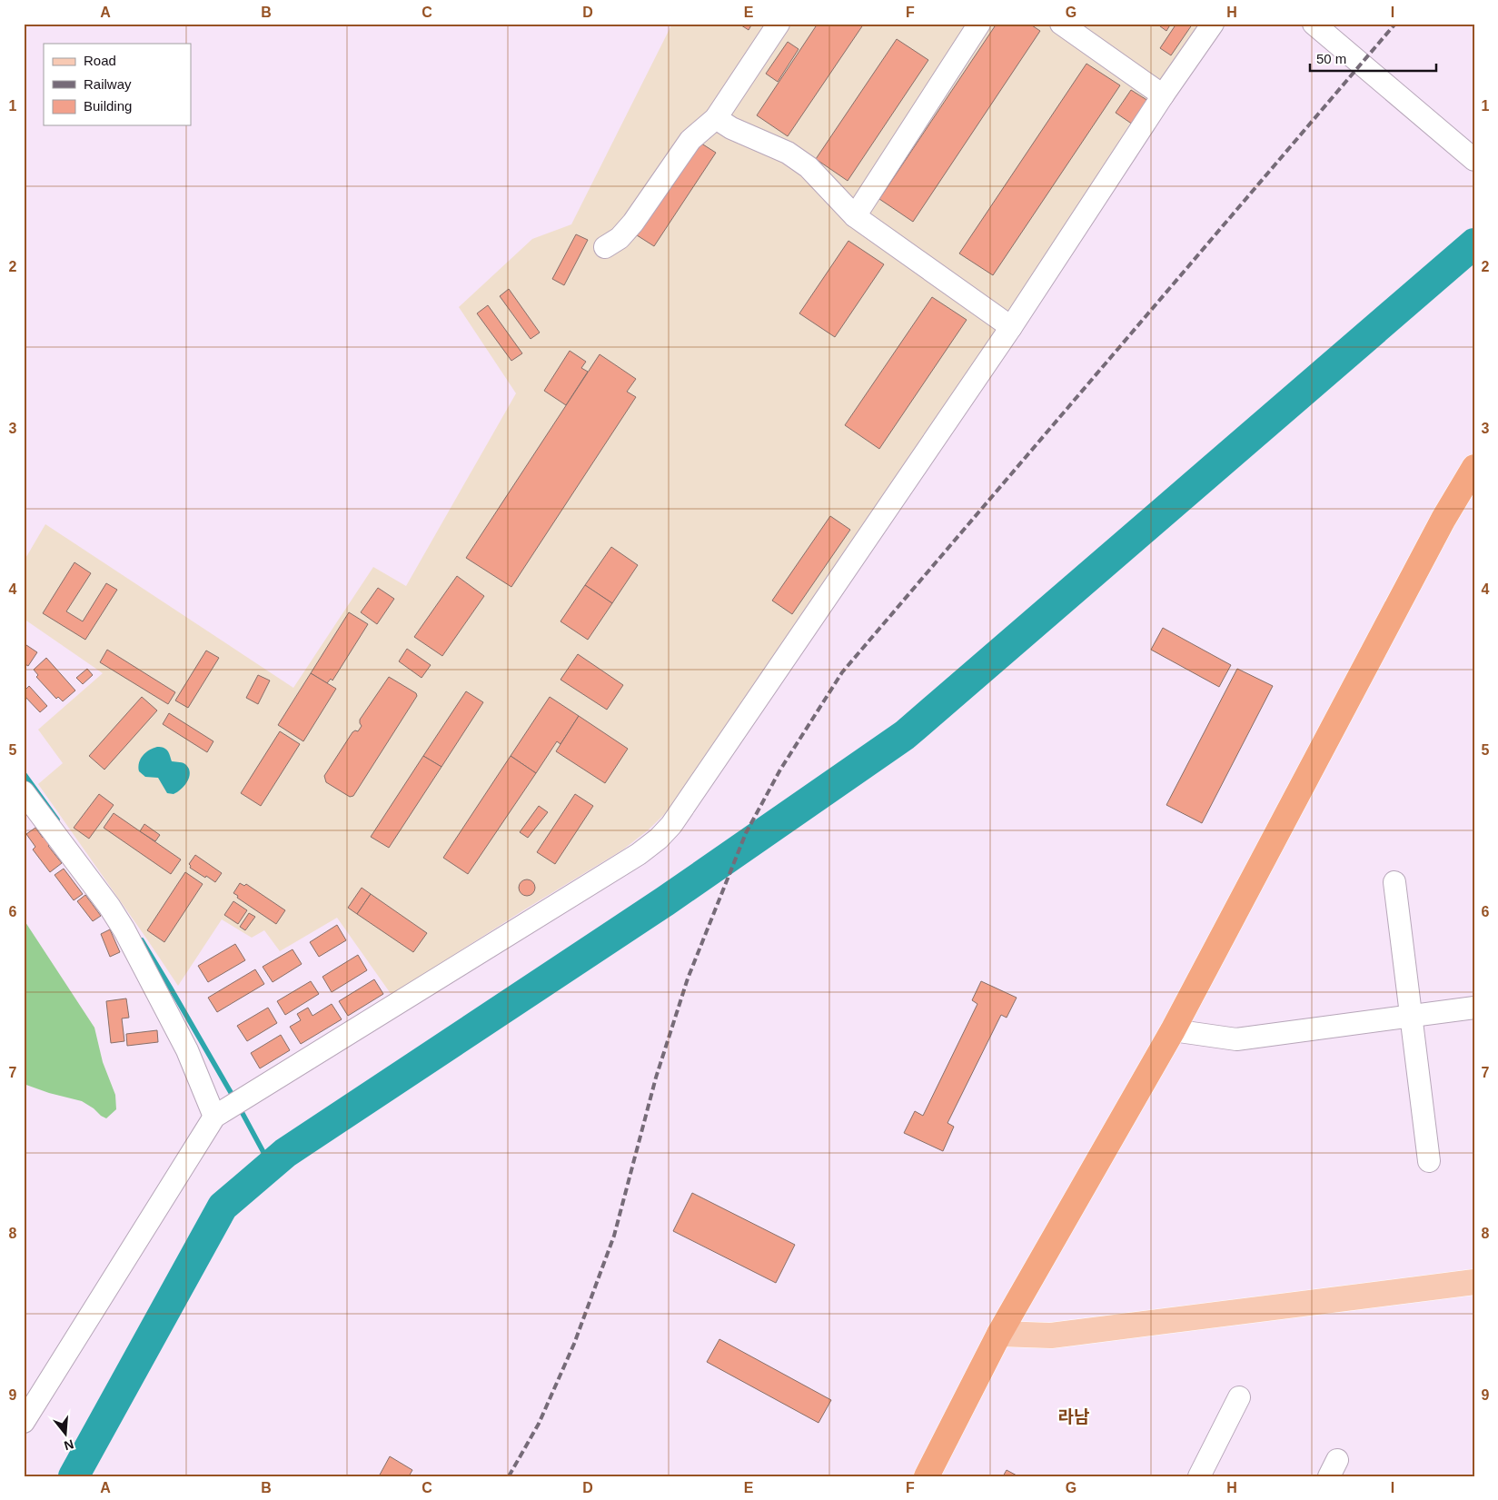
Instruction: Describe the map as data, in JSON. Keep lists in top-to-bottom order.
{
  "districts": ["라남"],
  "legend": ["Road", "Railway", "Building"],
  "scale_bar": "50 m",
  "north": "bottom",
  "grid": {
    "columns": [
      "A",
      "B",
      "C",
      "D",
      "E",
      "F",
      "G",
      "H",
      "I"
    ],
    "rows": [
      "1",
      "2",
      "3",
      "4",
      "5",
      "6",
      "7",
      "8",
      "9"
    ]
  }
}
